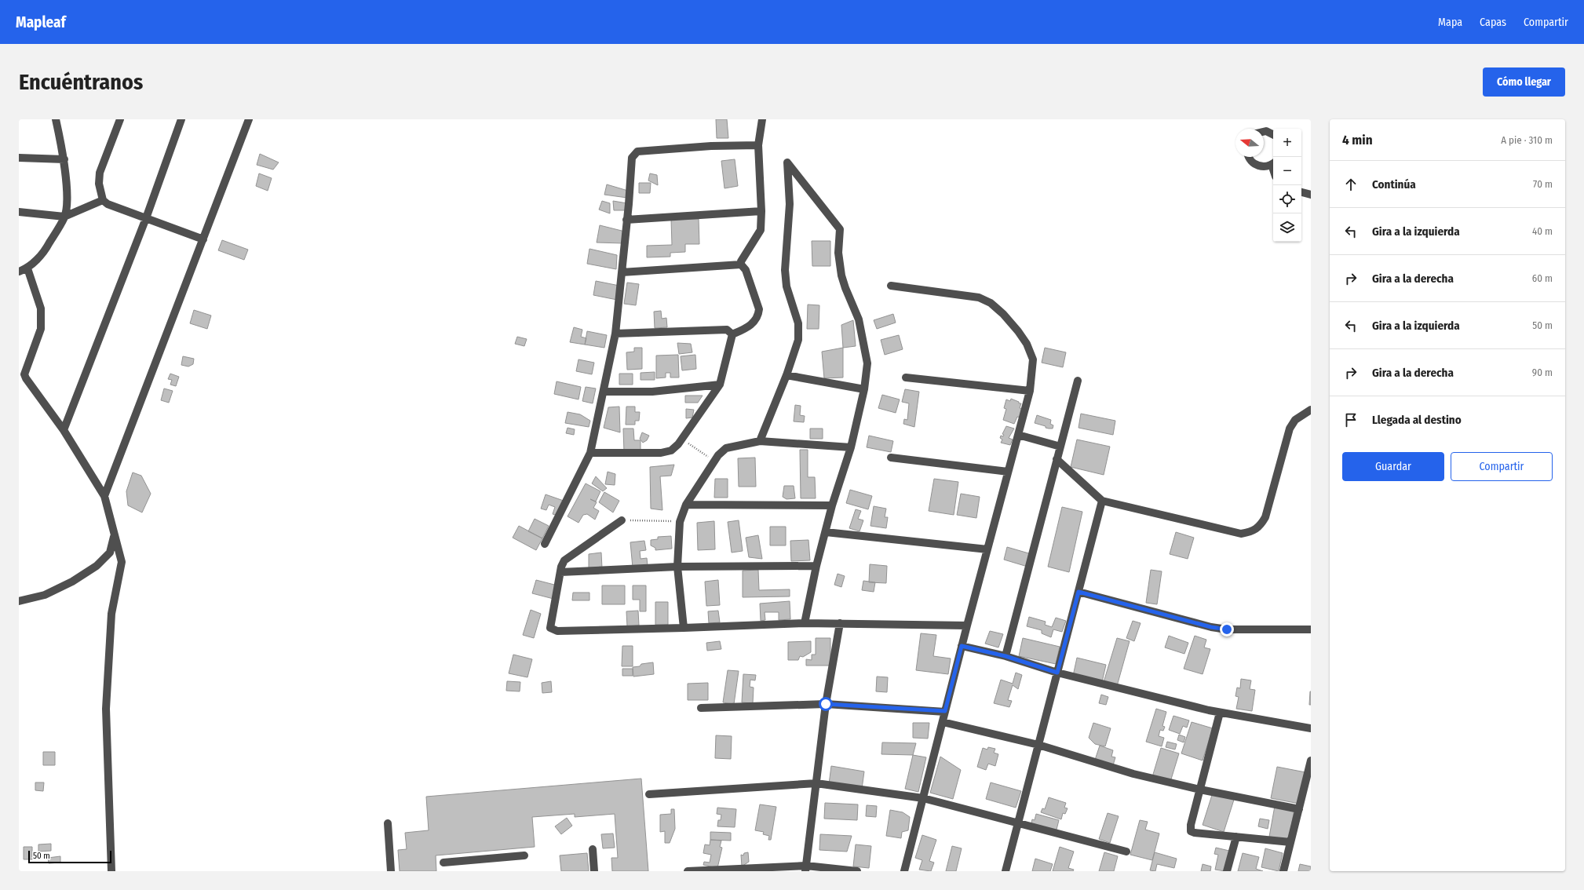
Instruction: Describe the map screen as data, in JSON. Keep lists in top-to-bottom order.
{
  "scale_bar": "50 m",
  "north": "left",
  "page": {
    "header": "Mapleaf",
    "nav": ["Mapa", "Capas", "Compartir"],
    "buttons": [
      "Cómo llegar",
      ["Guardar", "Compartir"]
    ],
    "title": "Encuéntranos",
    "heading": ["4 min", "A pie · 310 m"],
    "map_buttons": ["+", "−"],
    "list": [
      ["Continúa", "70 m"],
      ["Gira a la izquierda", "40 m"],
      ["Gira a la derecha", "60 m"],
      ["Gira a la izquierda", "50 m"],
      ["Gira a la derecha", "90 m"],
      "Llegada al destino"
    ],
    "scale": "50 m"
  }
}
